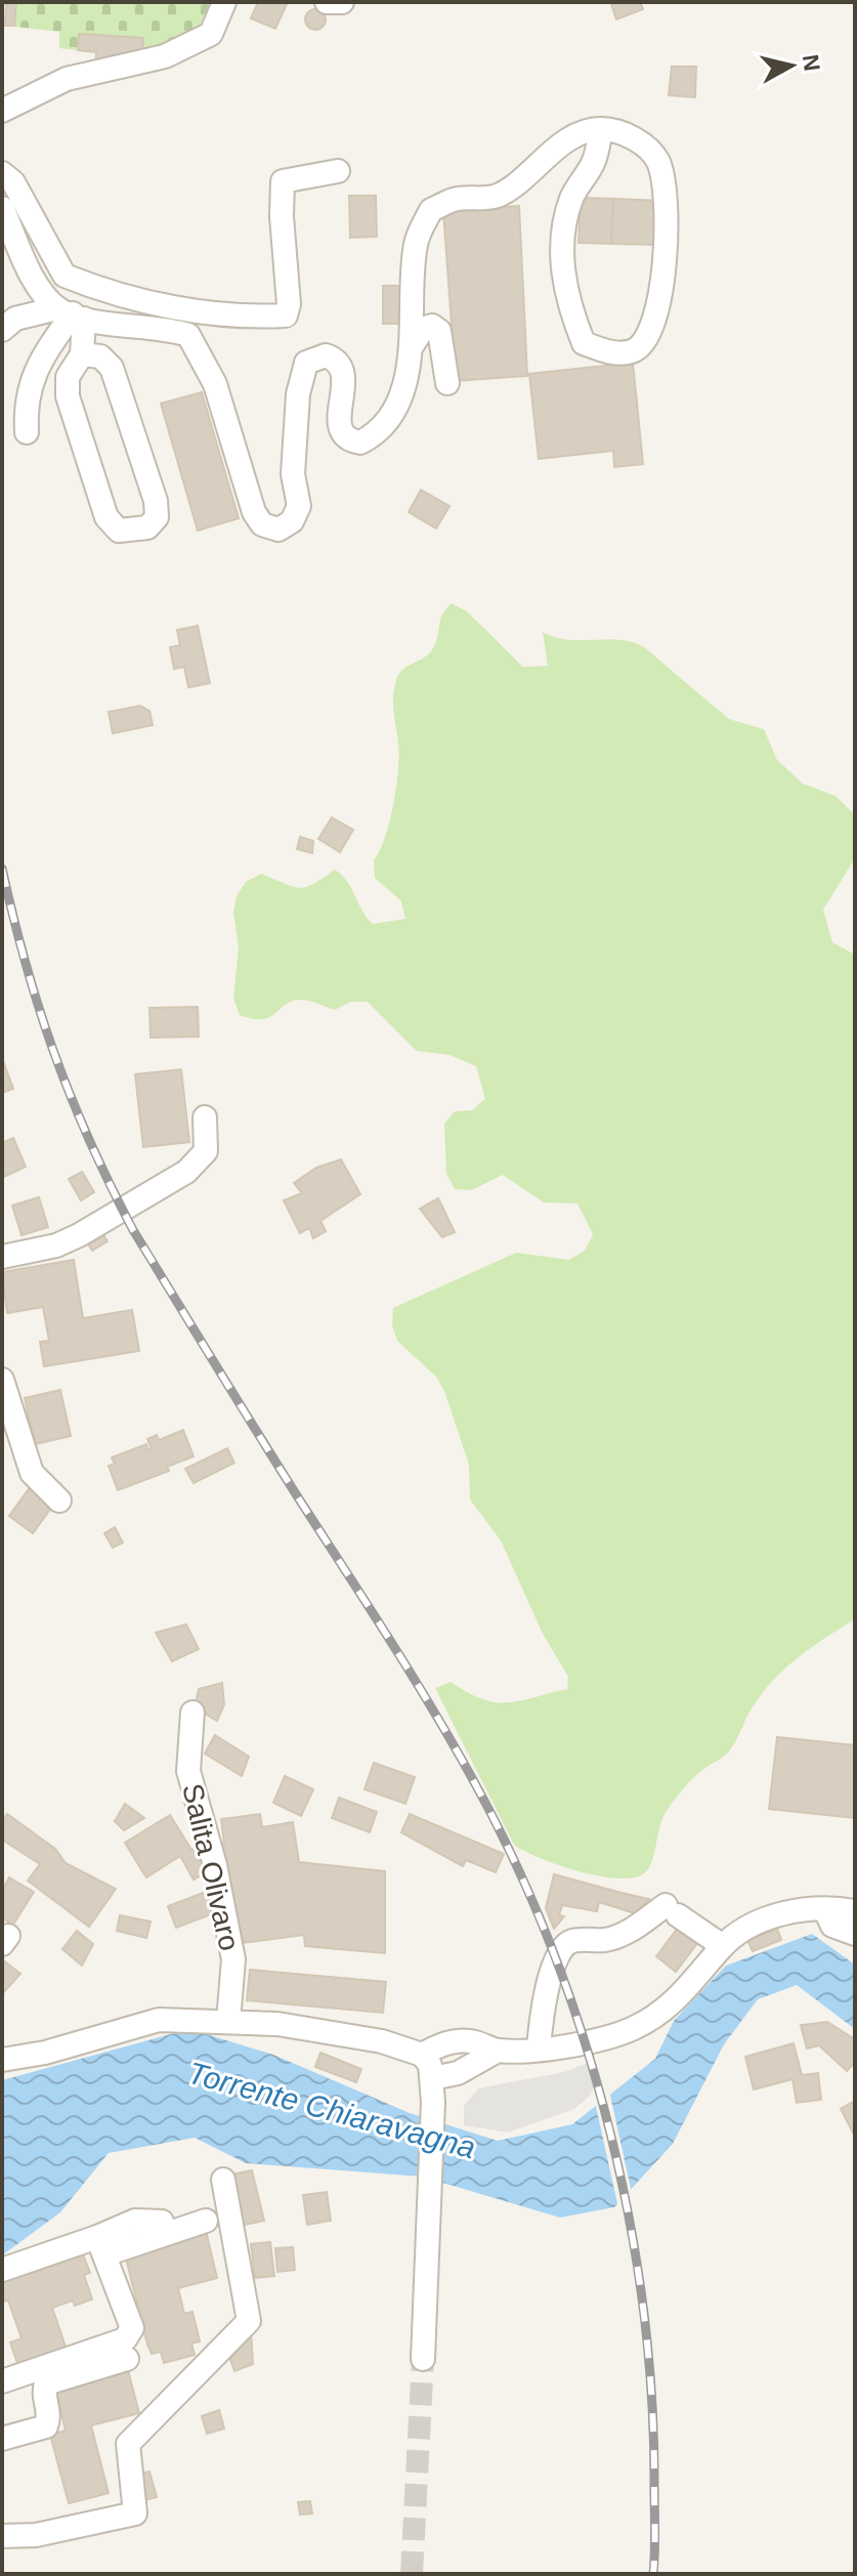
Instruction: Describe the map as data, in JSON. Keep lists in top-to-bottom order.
{
  "streets": {
    "street": ["Salita Olivaro"]
  },
  "water": ["Torrente Chiaravagna"],
  "north": "right"
}
